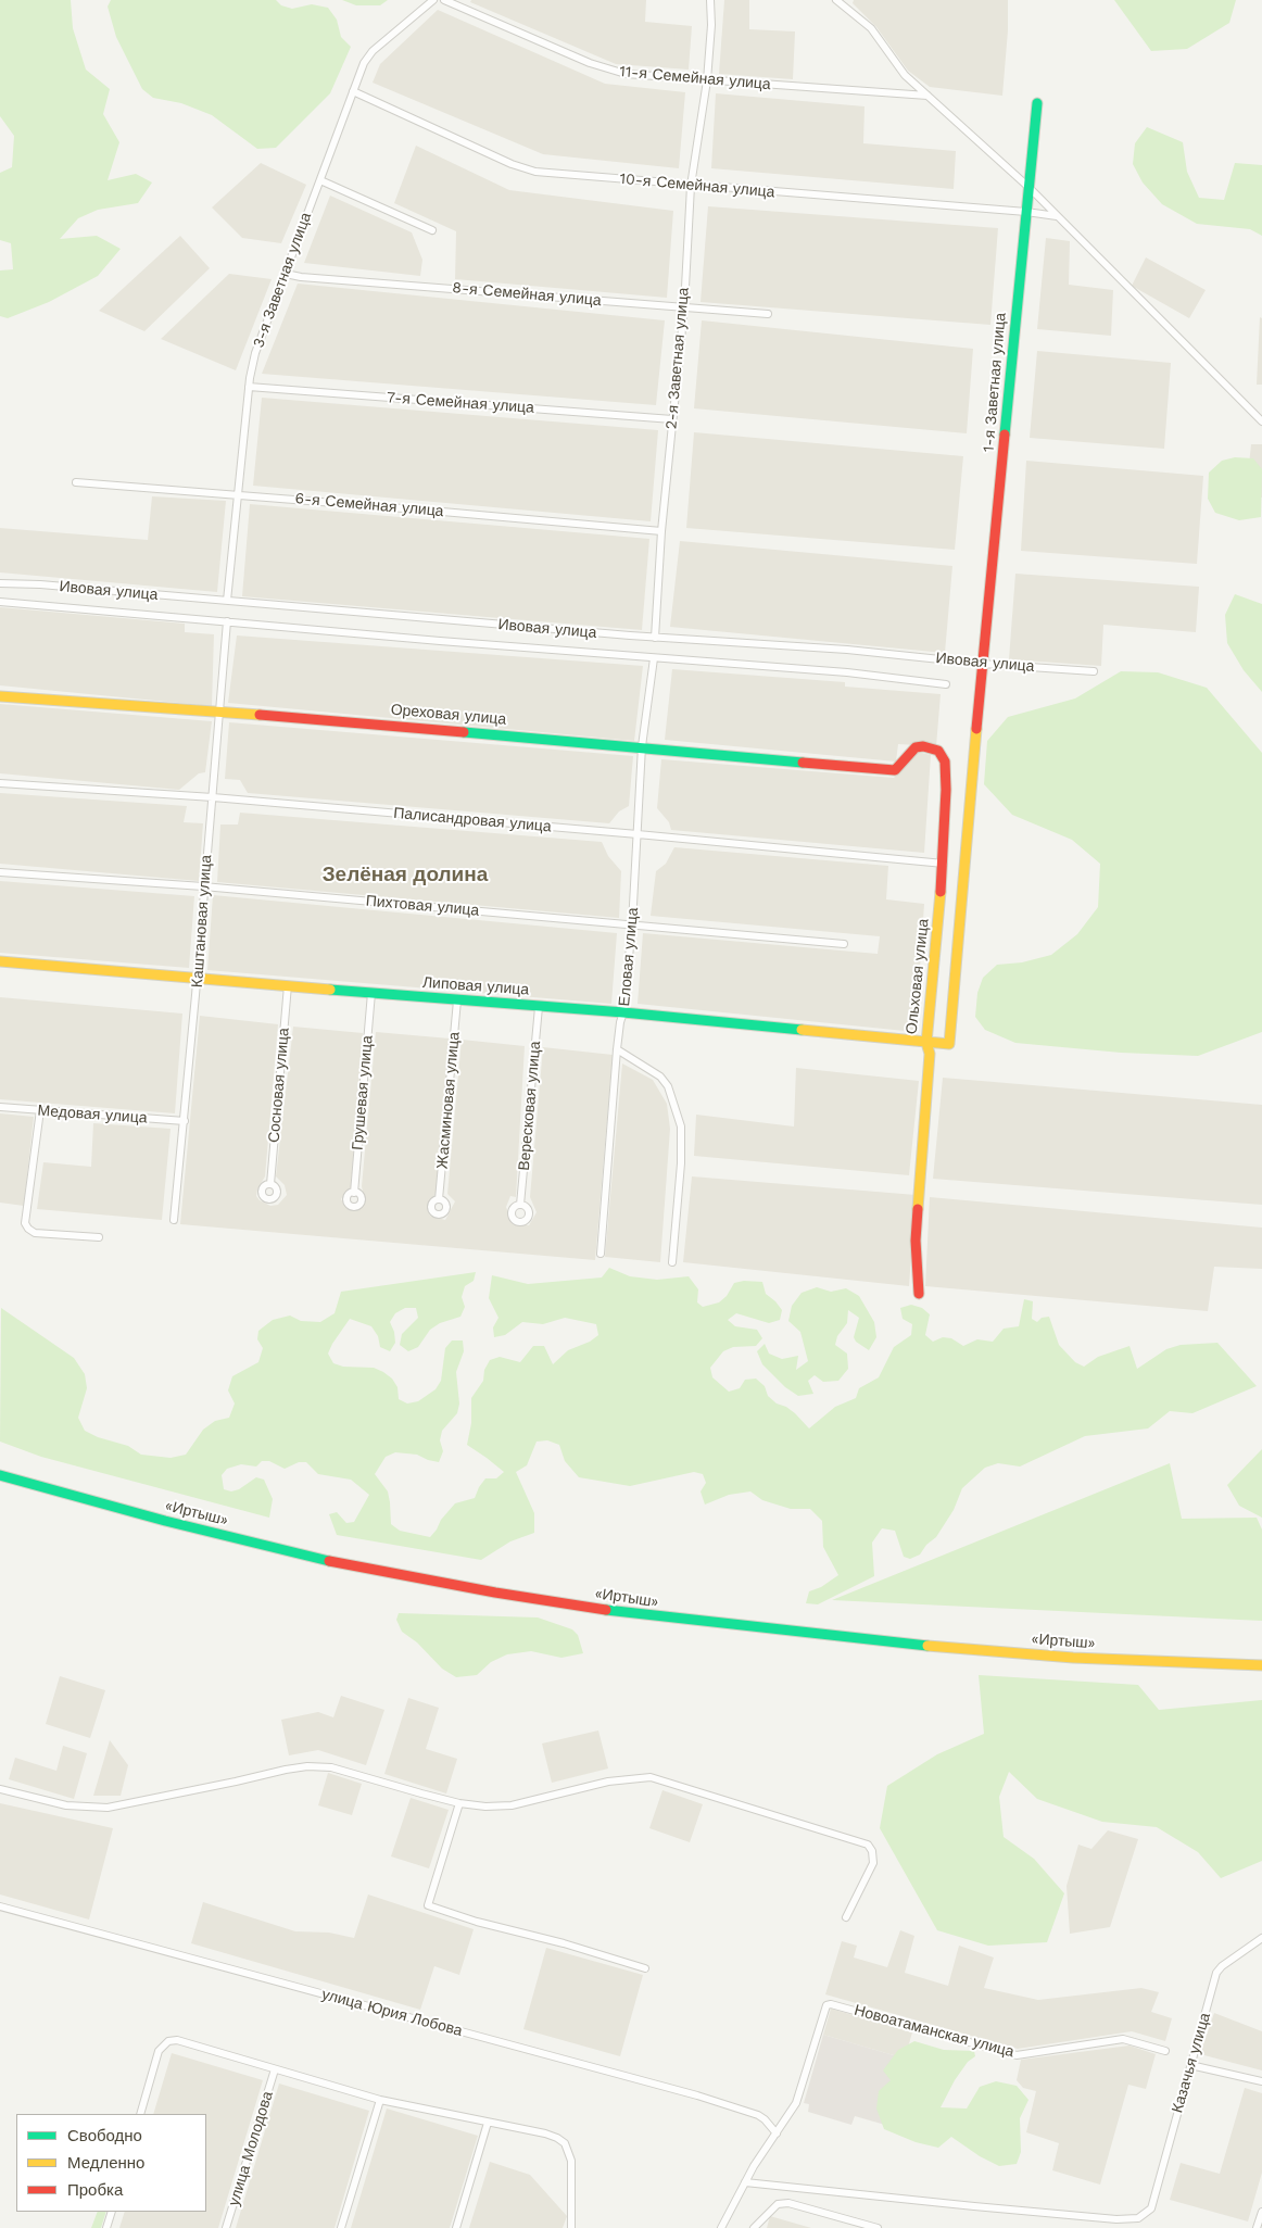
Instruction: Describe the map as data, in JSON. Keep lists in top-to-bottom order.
{
  "streets": {
    "main road": [
      "1-я Заветная улица",
      "Ореховая улица",
      "Ольховая улица",
      "Липовая улица",
      "«Иртыш»"
    ],
    "street": [
      "11-я Семейная улица",
      "10-я Семейная улица",
      "3-я Заветная улица",
      "8-я Семейная улица",
      "2-я Заветная улица",
      "7-я Семейная улица",
      "6-я Семейная улица",
      "Ивовая улица",
      "Палисандровая улица",
      "Пихтовая улица",
      "Каштановая улица",
      "Еловая улица",
      "Сосновая улица",
      "Грушевая улица",
      "Жасминовая улица",
      "Вересковая улица",
      "Медовая улица",
      "улица Юрия Лобова",
      "Новоатаманская улица",
      "Казачья улица",
      "улица Молодова"
    ]
  },
  "crossings": [
    ["11-я Семейная улица", "2-я Заветная улица"],
    ["10-я Семейная улица", "3-я Заветная улица"],
    ["10-я Семейная улица", "2-я Заветная улица"],
    ["10-я Семейная улица", "1-я Заветная улица"],
    ["3-я Заветная улица", "8-я Семейная улица"],
    ["3-я Заветная улица", "7-я Семейная улица"],
    ["3-я Заветная улица", "6-я Семейная улица"],
    ["3-я Заветная улица", "Ивовая улица"],
    ["8-я Семейная улица", "2-я Заветная улица"],
    ["2-я Заветная улица", "7-я Семейная улица"],
    ["2-я Заветная улица", "6-я Семейная улица"],
    ["2-я Заветная улица", "Ивовая улица"],
    ["1-я Заветная улица", "Ивовая улица"],
    ["1-я Заветная улица", "Липовая улица"],
    ["Ивовая улица", "Каштановая улица"],
    ["Ивовая улица", "Еловая улица"],
    ["Ореховая улица", "Каштановая улица"],
    ["Ореховая улица", "Еловая улица"],
    ["Ореховая улица", "Ольховая улица"],
    ["Палисандровая улица", "Каштановая улица"],
    ["Палисандровая улица", "Еловая улица"],
    ["Палисандровая улица", "Ольховая улица"],
    ["Пихтовая улица", "Каштановая улица"],
    ["Пихтовая улица", "Еловая улица"],
    ["Каштановая улица", "Липовая улица"],
    ["Каштановая улица", "Медовая улица"],
    ["Еловая улица", "Липовая улица"],
    ["Ольховая улица", "Липовая улица"],
    ["Липовая улица", "Сосновая улица"],
    ["Липовая улица", "Грушевая улица"],
    ["Липовая улица", "Жасминовая улица"],
    ["Липовая улица", "Вересковая улица"],
    ["улица Юрия Лобова", "Новоатаманская улица"]
  ],
  "districts": ["Зелёная долина"],
  "legend": ["Свободно", "Медленно", "Пробка"]
}
